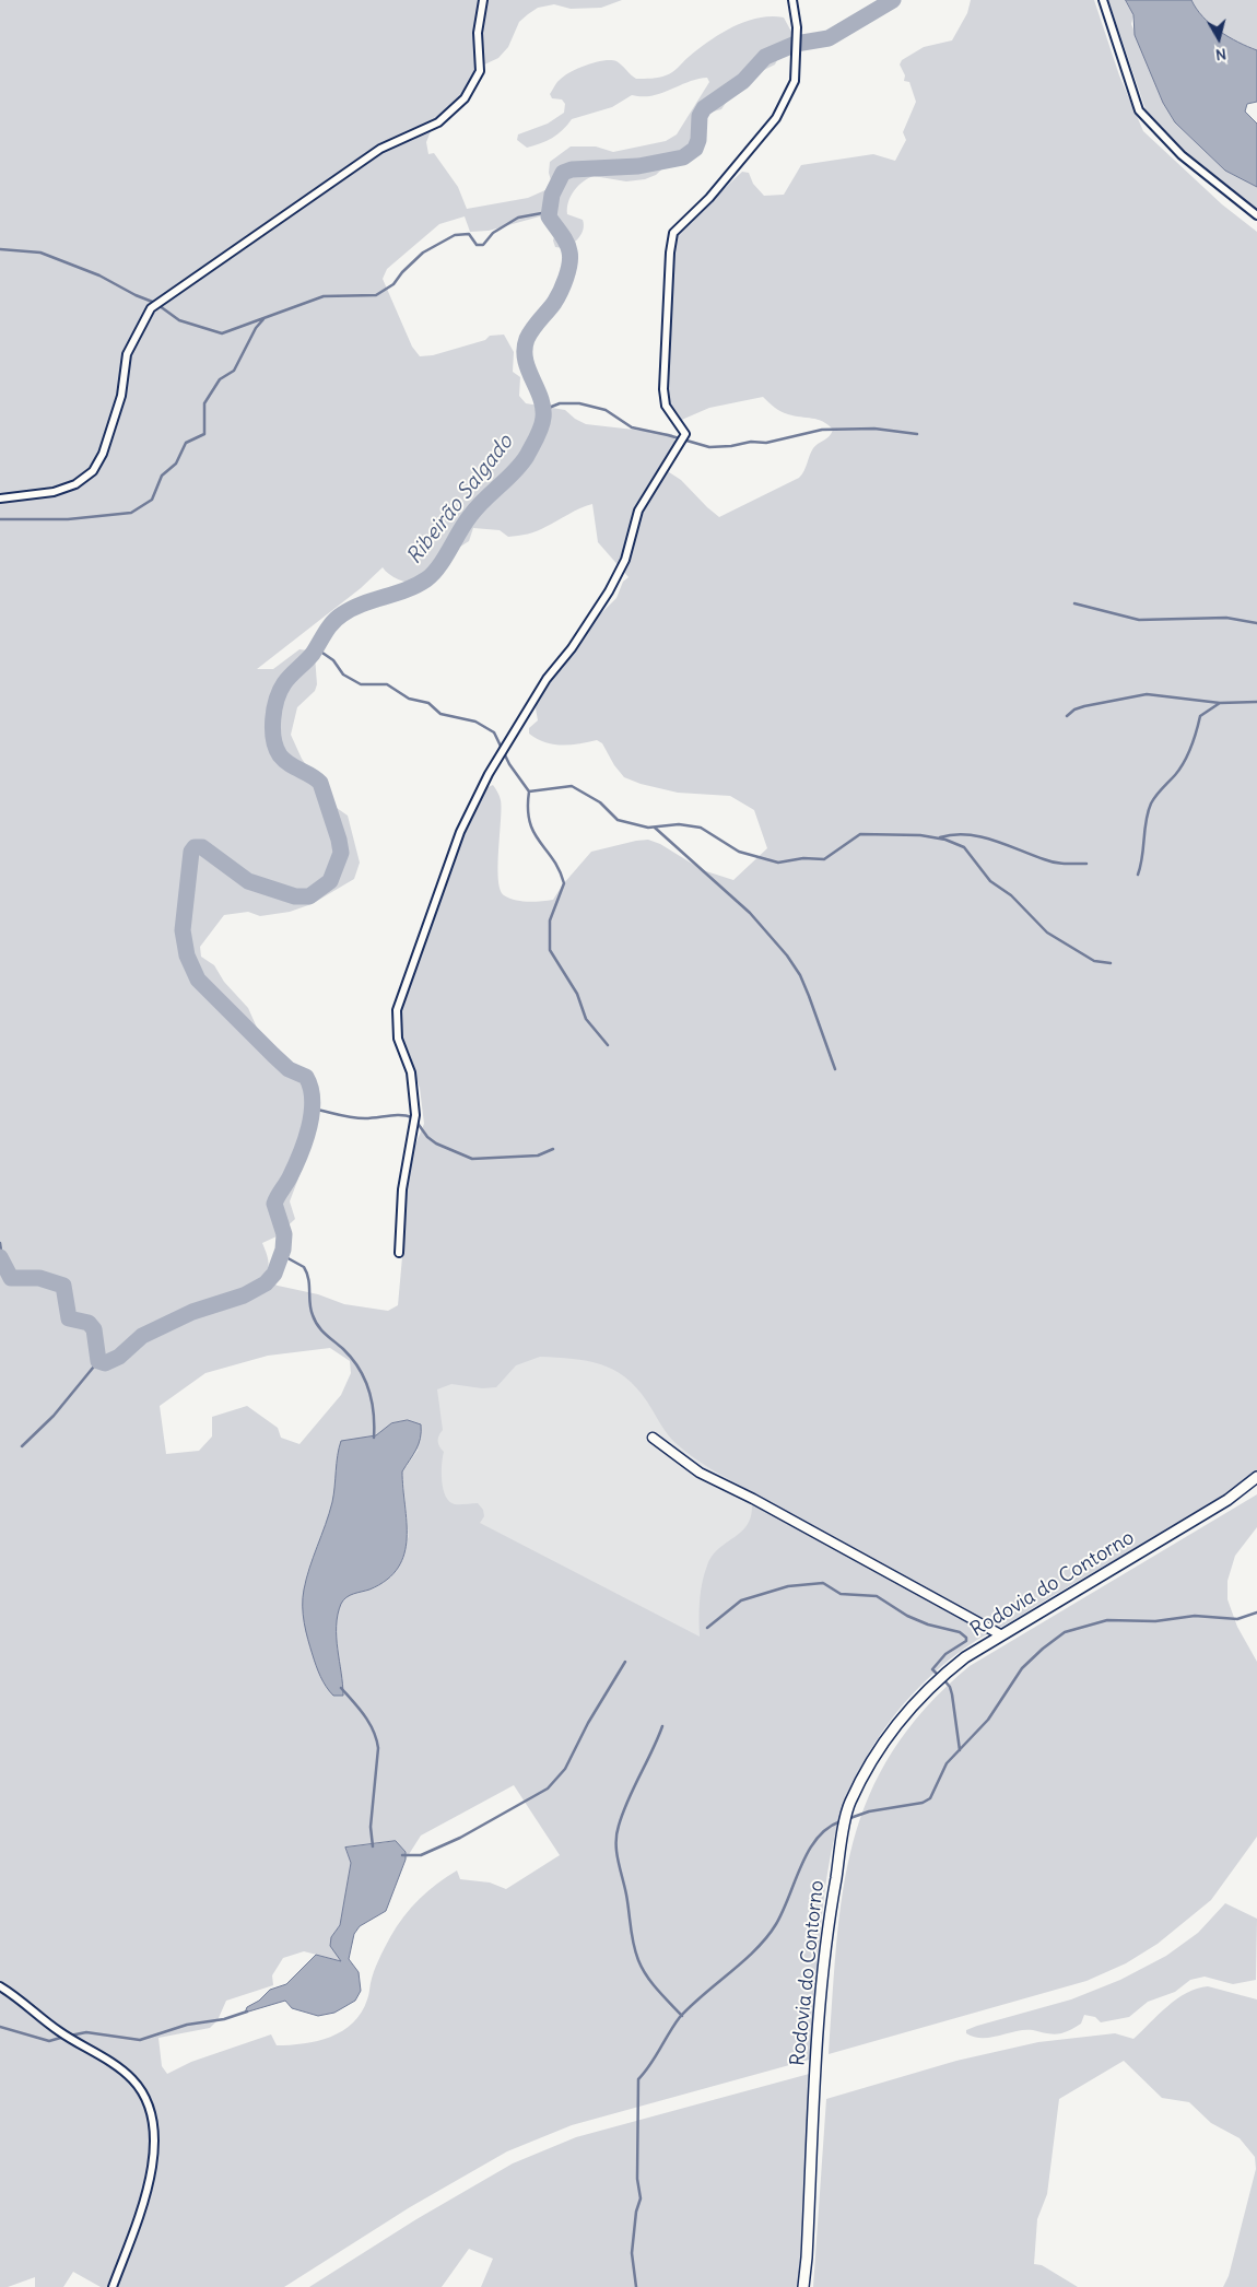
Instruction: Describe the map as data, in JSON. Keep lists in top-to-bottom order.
{
  "streets": {
    "main road": ["Rodovia do Contorno"]
  },
  "water": ["Ribeirão Salgado"],
  "north": "bottom"
}
